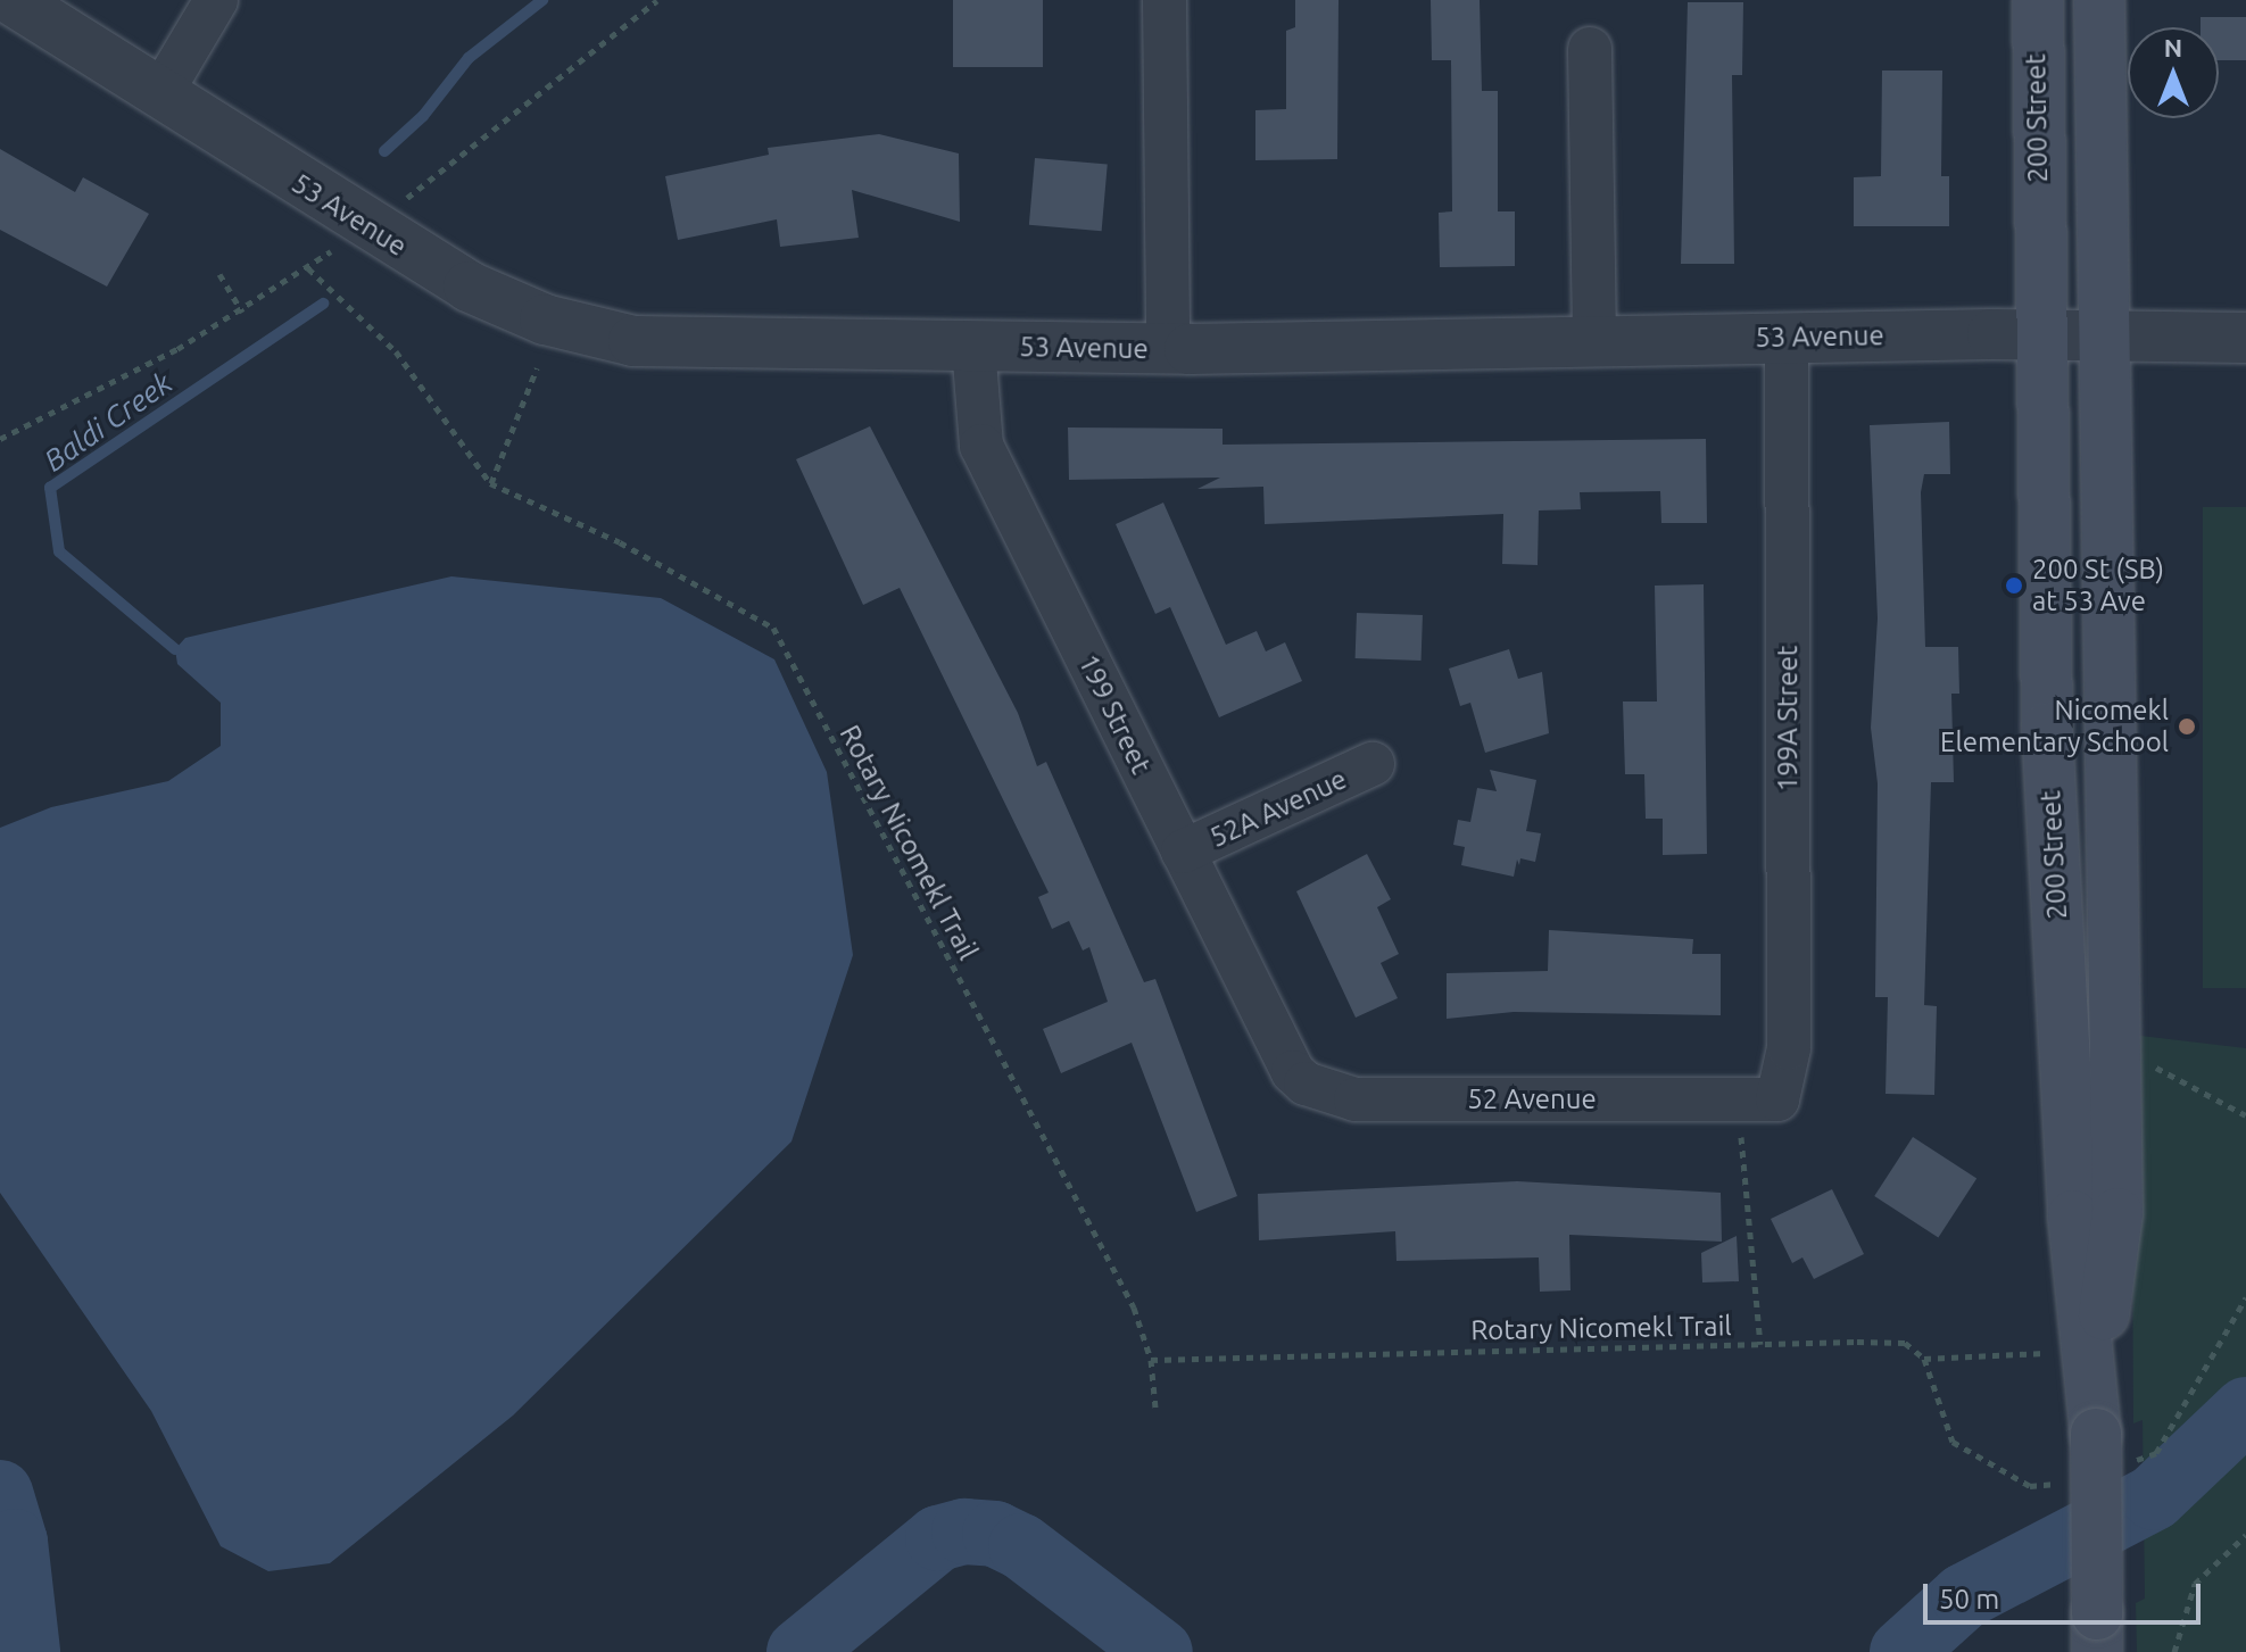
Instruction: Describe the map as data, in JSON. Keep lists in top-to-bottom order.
{
  "streets": {
    "main road": ["200 Street"],
    "street": [
      "53 Avenue",
      "199 Street",
      "199A Street",
      "52A Avenue",
      "52 Avenue"
    ],
    "path": ["Rotary Nicomekl Trail"]
  },
  "crossings": [
    ["200 Street", "53 Avenue"],
    ["53 Avenue", "199 Street"],
    ["53 Avenue", "199A Street"],
    ["199 Street", "52A Avenue"],
    ["199 Street", "52 Avenue"],
    ["199A Street", "52 Avenue"]
  ],
  "water": ["Baldi Creek"],
  "places": ["200 St (SB) at 53 Ave", "Nicomekl Elementary School"],
  "scale_bar": "50 m",
  "north": "top"
}
